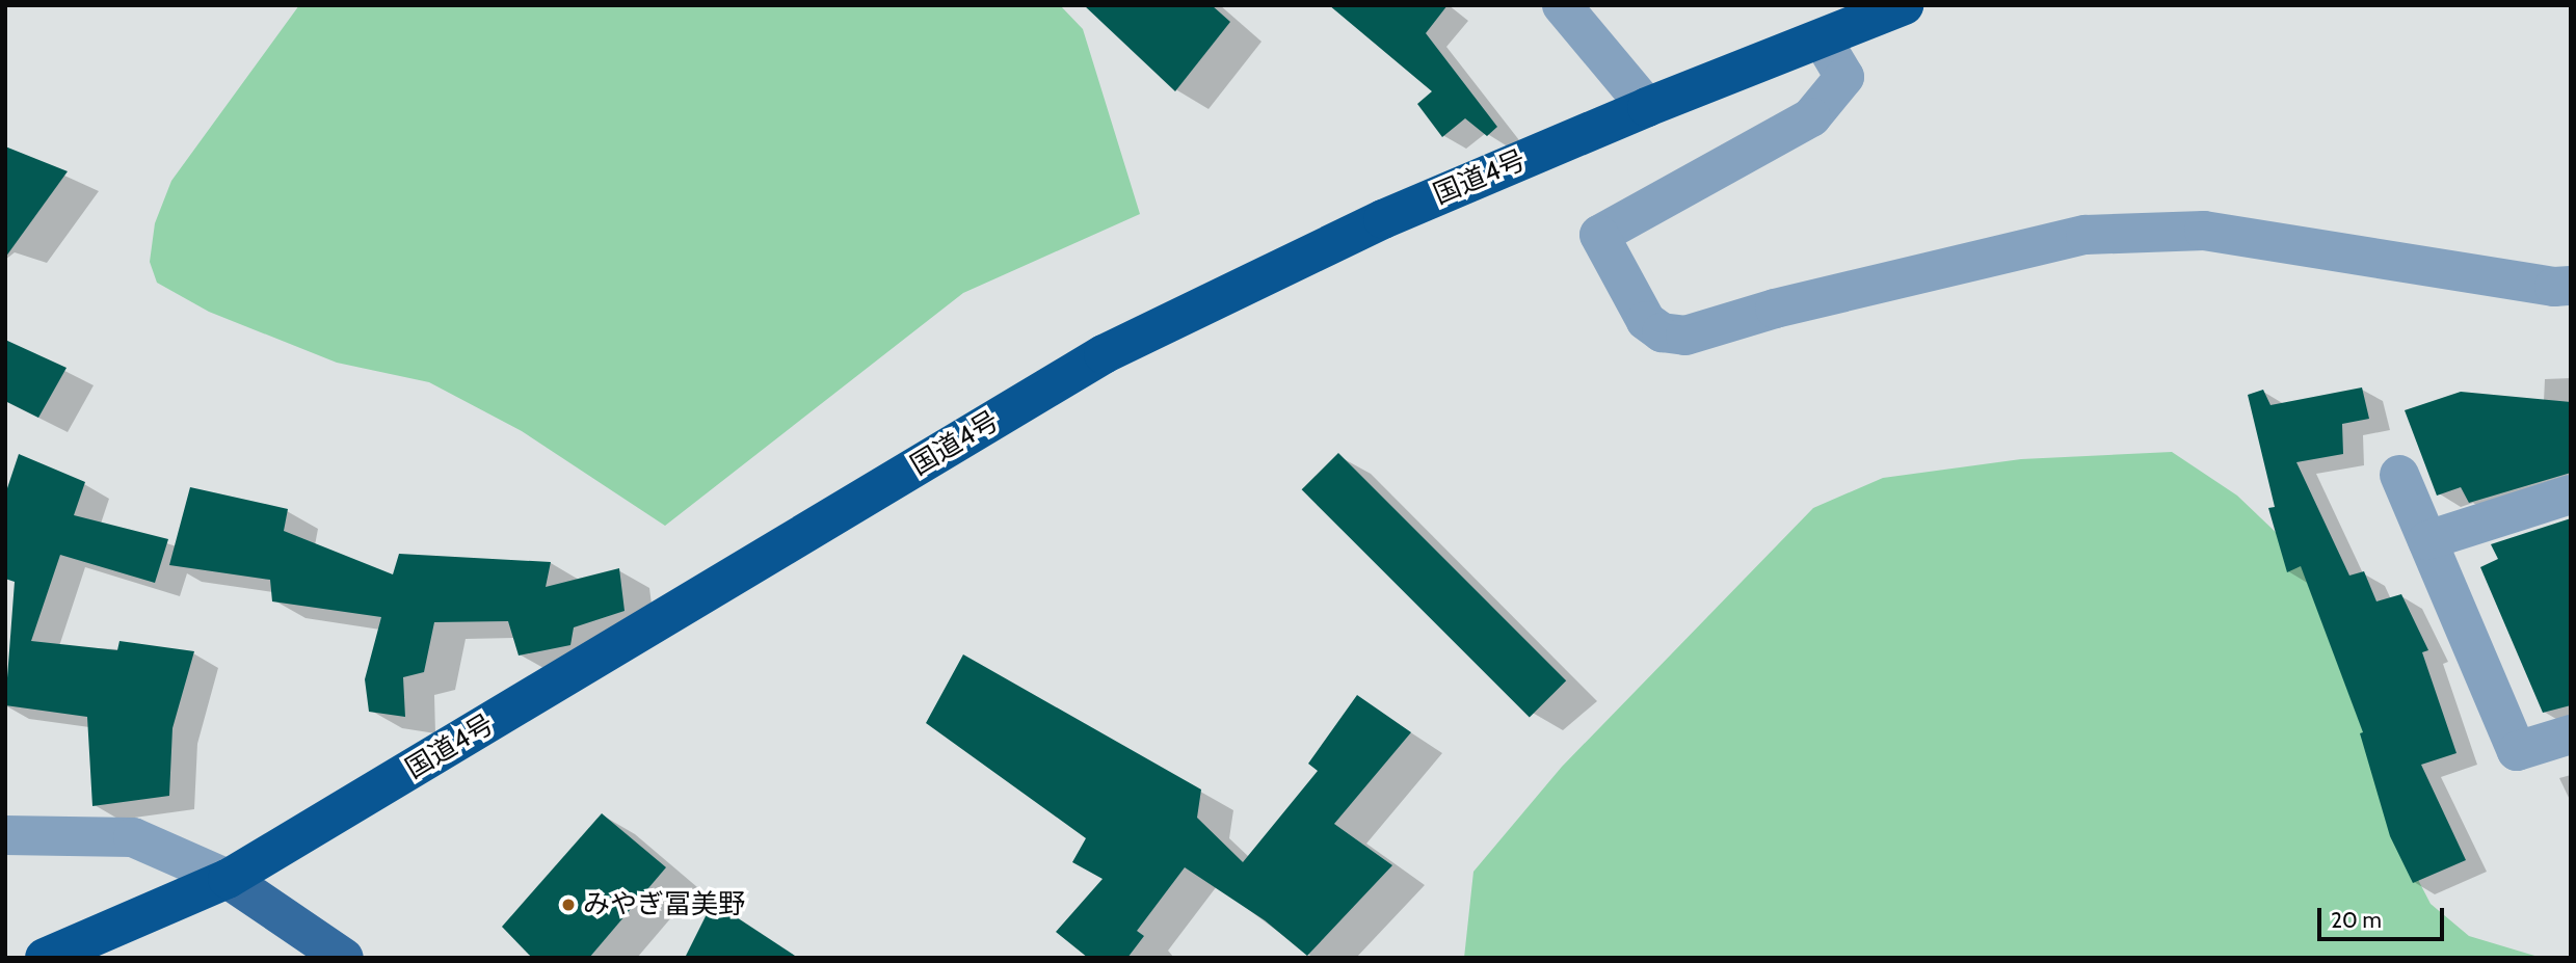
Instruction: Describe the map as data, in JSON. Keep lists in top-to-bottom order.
{
  "streets": {
    "highway": ["国道4号"]
  },
  "places": ["みやぎ冨美野"],
  "scale_bar": "20 m"
}
